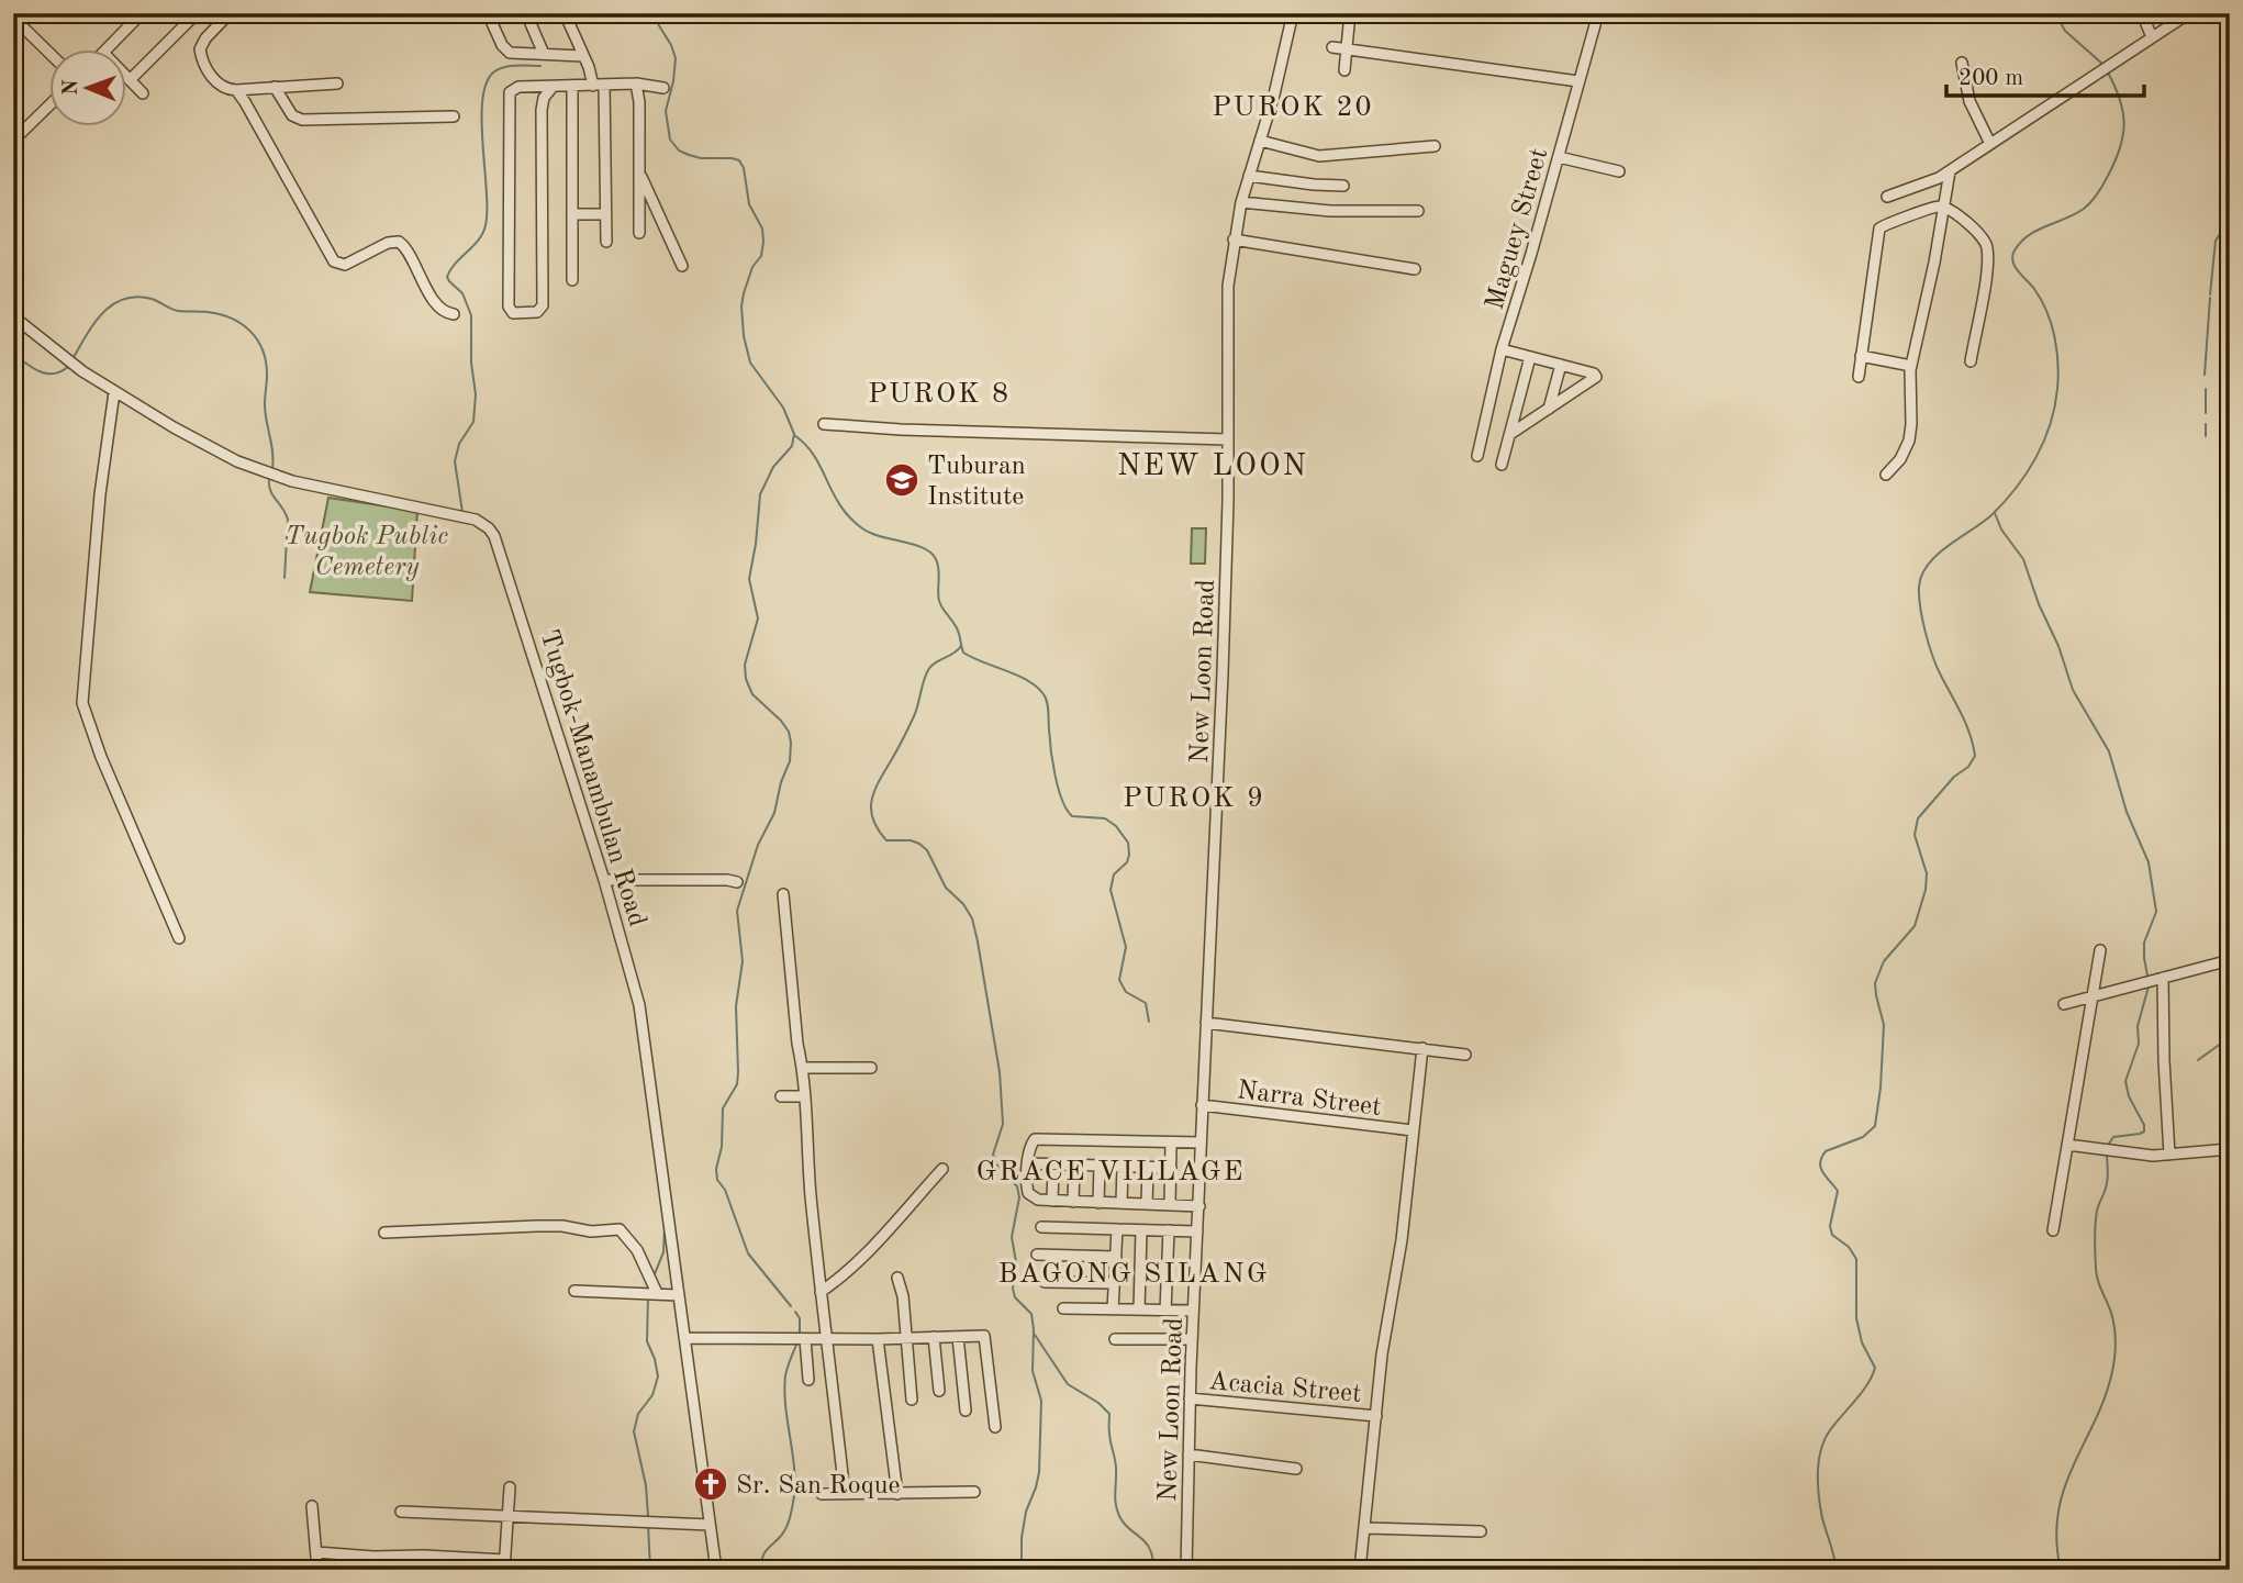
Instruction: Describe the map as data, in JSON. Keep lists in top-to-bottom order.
{
  "streets": {
    "street": [
      "Maguey Street",
      "New Loon Road",
      "Tugbok-Manambulan Road",
      "Narra Street",
      "Acacia Street"
    ]
  },
  "crossings": [
    ["New Loon Road", "Narra Street"],
    ["New Loon Road", "Acacia Street"]
  ],
  "districts": [
    "PUROK 20",
    "PUROK 8",
    "NEW LOON",
    "PUROK 9",
    "GRACE VILLAGE",
    "BAGONG SILANG"
  ],
  "parks": ["Tugbok Public Cemetery"],
  "places": {
    "school or university": ["Tuburan Institute"],
    "church": ["Sr. San Roque"]
  },
  "scale_bar": "200 m",
  "north": "left"
}
